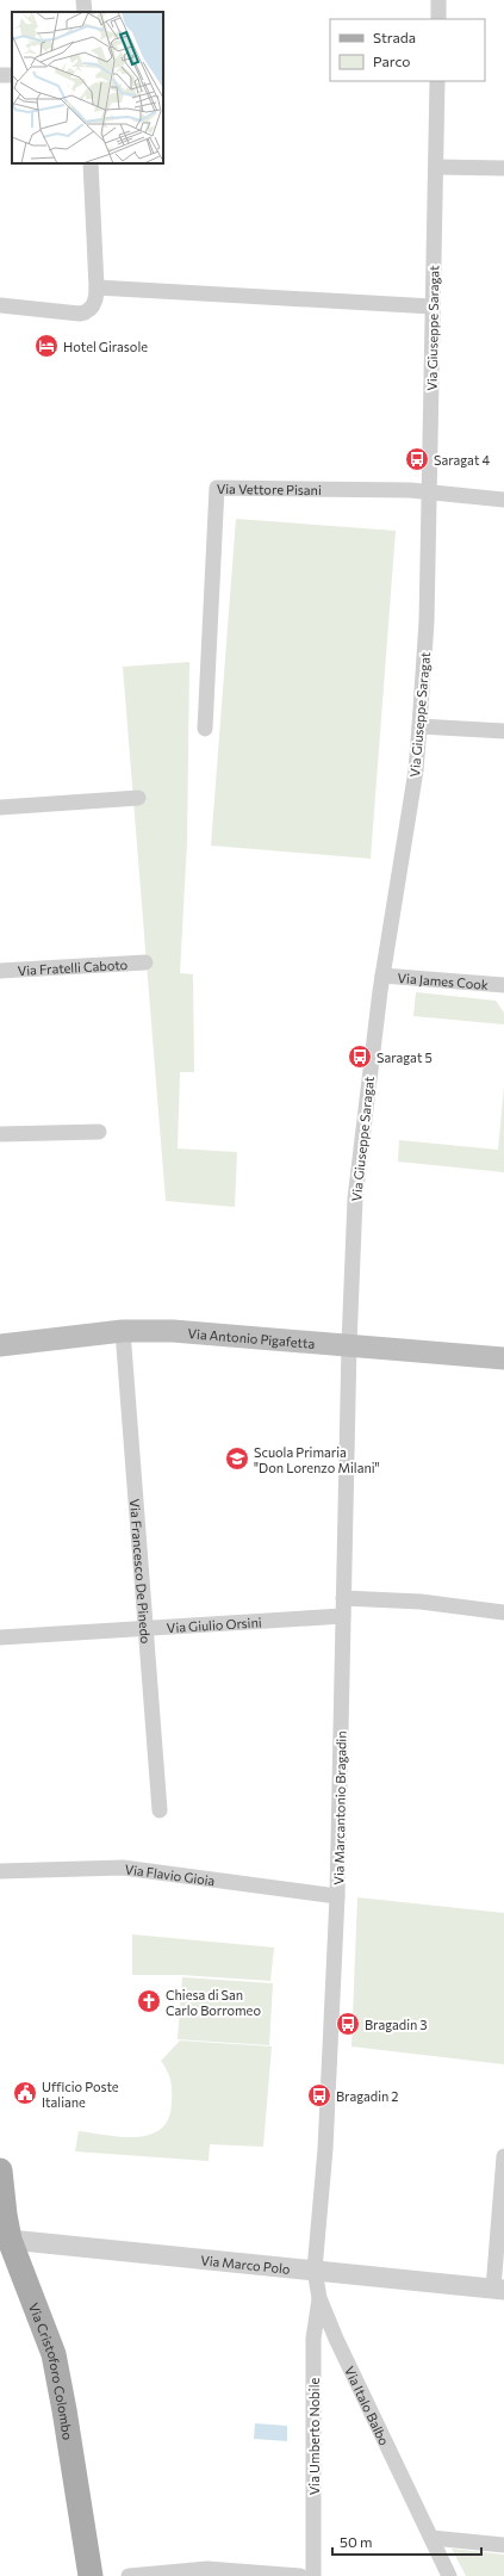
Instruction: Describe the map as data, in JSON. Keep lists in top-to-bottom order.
{
  "streets": {
    "main road": ["Via Antonio Pigafetta", "Via Cristoforo Colombo"],
    "street": [
      "Via Giuseppe Saragat",
      "Via Vettore Pisani",
      "Via Fratelli Caboto",
      "Via James Cook",
      "Via Francesco De Pinedo",
      "Via Giulio Orsini",
      "Via Marcantonio Bragadin",
      "Via Flavio Gioia",
      "Via Marco Polo",
      "Via Italo Balbo",
      "Via Umberto Nobile"
    ]
  },
  "crossings": [
    ["Via Giuseppe Saragat", "Via Vettore Pisani"],
    ["Via Giuseppe Saragat", "Via James Cook"],
    ["Via Giuseppe Saragat", "Via Antonio Pigafetta"],
    ["Via Giuseppe Saragat", "Via Marcantonio Bragadin"],
    ["Via Antonio Pigafetta", "Via Francesco De Pinedo"],
    ["Via Antonio Pigafetta", "Via Marcantonio Bragadin"],
    ["Via Francesco De Pinedo", "Via Giulio Orsini"],
    ["Via Giulio Orsini", "Via Marcantonio Bragadin"],
    ["Via Marcantonio Bragadin", "Via Flavio Gioia"],
    ["Via Marcantonio Bragadin", "Via Marco Polo"],
    ["Via Marcantonio Bragadin", "Via Italo Balbo"],
    ["Via Marco Polo", "Via Cristoforo Colombo"],
    ["Via Marco Polo", "Via Italo Balbo"],
    ["Via Italo Balbo", "Via Umberto Nobile"]
  ],
  "places": {
    "hotel": ["Hotel Girasole"],
    "bus stop": [
      "Saragat 4",
      "Saragat 5",
      "Bragadin 3",
      "Bragadin 2"
    ],
    "school or university": ["Scuola Primaria \"Don Lorenzo Milani\""],
    "church": ["Chiesa di San Carlo Borromeo"],
    "public building": ["Ufficio Poste Italiane"]
  },
  "legend": ["Strada", "Parco"],
  "scale_bar": "50 m"
}
